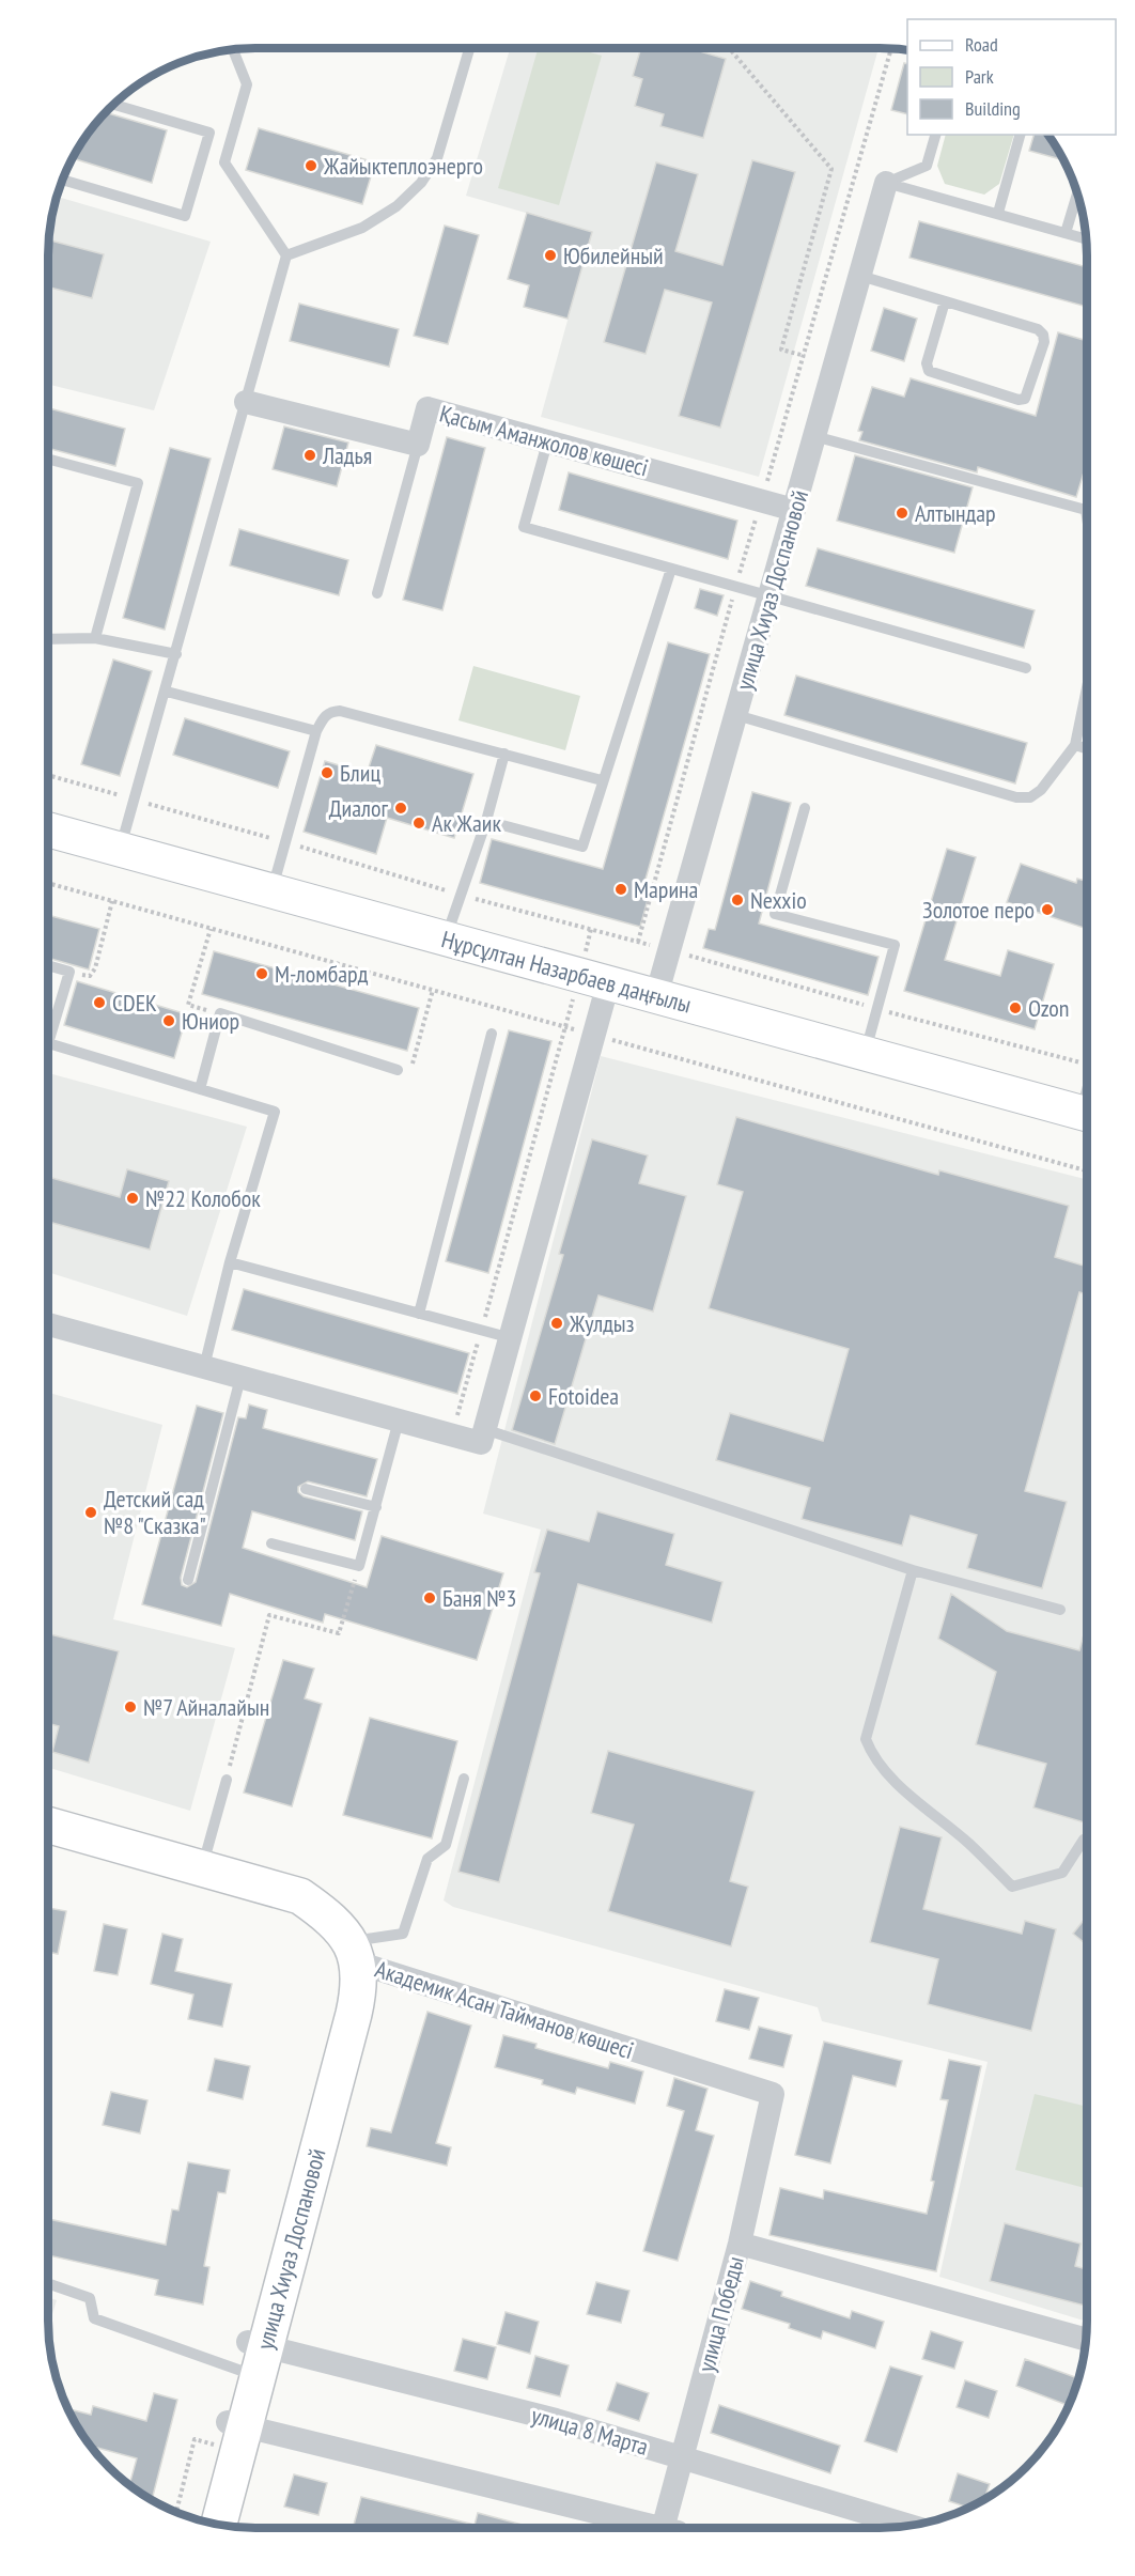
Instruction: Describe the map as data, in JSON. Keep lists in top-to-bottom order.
{
  "streets": {
    "main road": ["улица Хиуаз Доспановой", "Нұрсұлтан Назарбаев даңғылы", "Академик Асан Тайманов көшесі"],
    "street": ["Қасым Аманжолов көшесі", "улица Победы", "улица 8 Марта"]
  },
  "crossings": [
    ["Қасым Аманжолов көшесі", "улица Хиуаз Доспановой"],
    ["улица Хиуаз Доспановой", "Нұрсұлтан Назарбаев даңғылы"],
    ["улица Хиуаз Доспановой", "Академик Асан Тайманов көшесі"],
    ["улица Хиуаз Доспановой", "улица 8 Марта"],
    ["Академик Асан Тайманов көшесі", "улица Победы"],
    ["улица Победы", "улица 8 Марта"]
  ],
  "places": [
    "Жайыктеплоэнерго",
    "Юбилейный",
    "Ладья",
    "Алтындар",
    "Блиц",
    "Диалог",
    "Ак Жаик",
    "Марина",
    "Nexxio",
    "Золотое перо",
    "М-ломбард",
    "CDEK",
    "Ozon",
    "Юниор",
    "№22 Колобок",
    "Жулдыз",
    "Fotoidea",
    "Детский сад №8 \"Сказка\"",
    "Баня №3",
    "№7 Айналайын"
  ],
  "legend": ["Road", "Park", "Building"]
}
